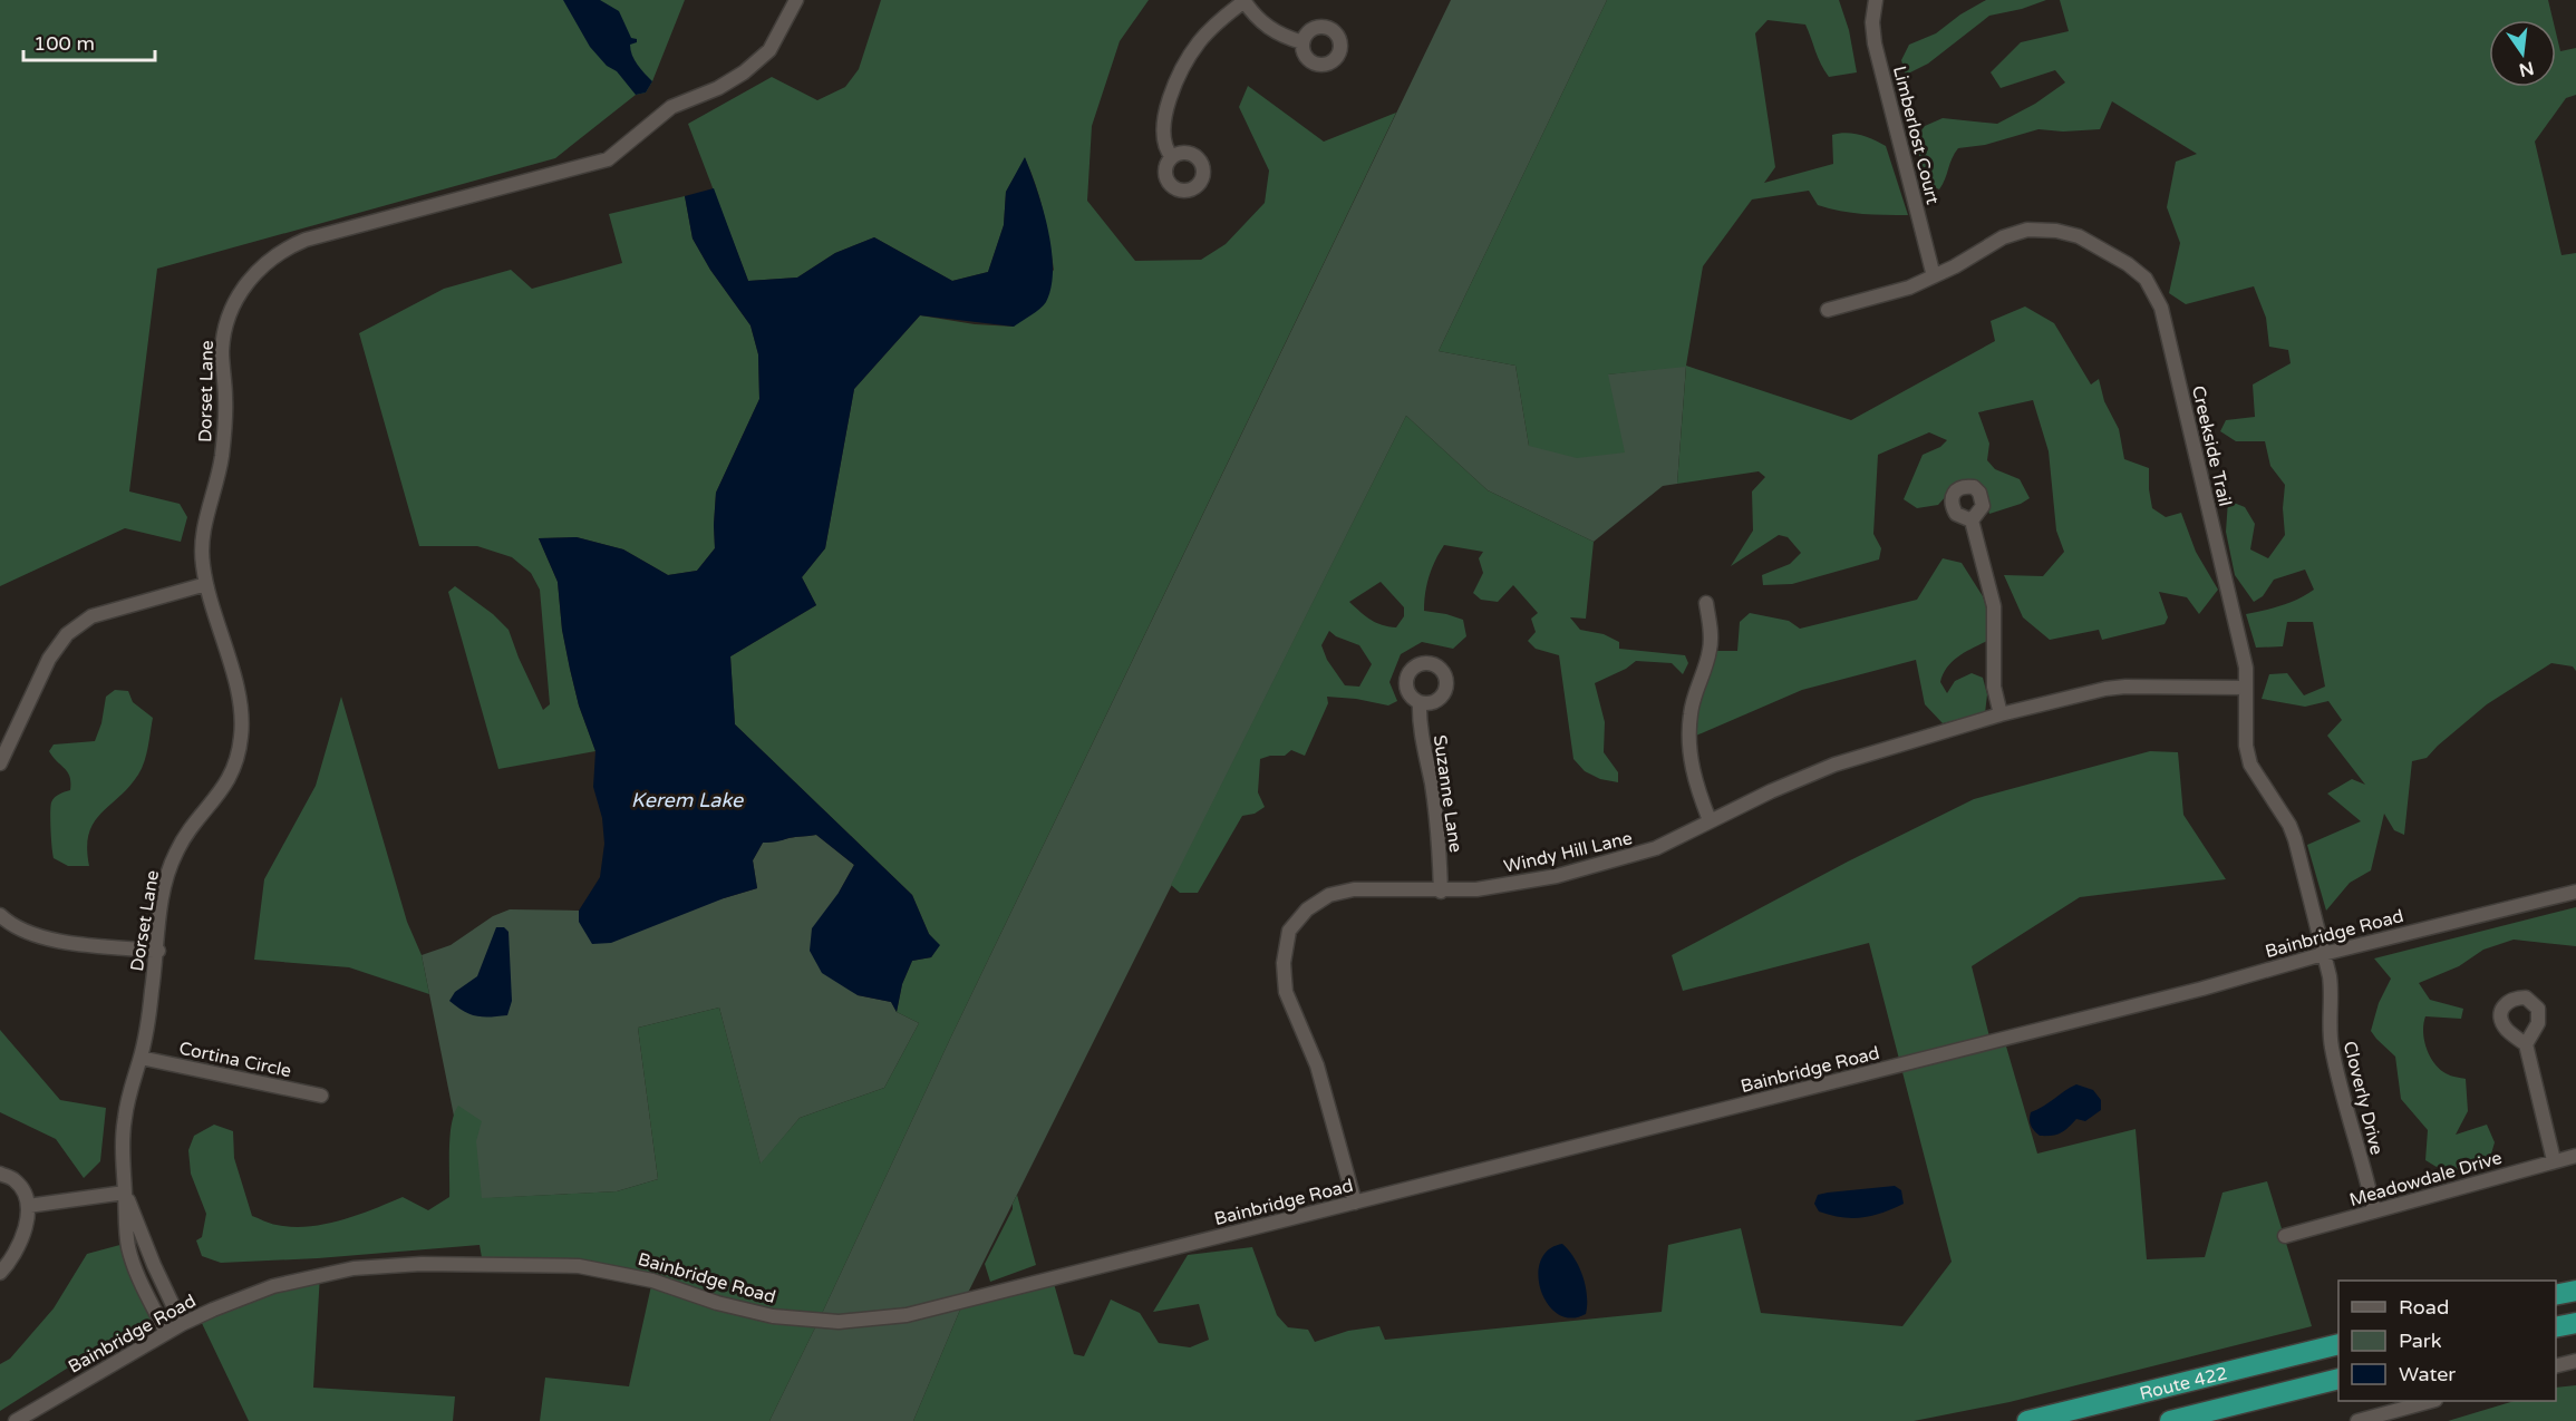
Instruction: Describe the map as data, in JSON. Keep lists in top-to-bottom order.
{
  "streets": {
    "highway": ["Route 422"],
    "street": [
      "Limberlost Court",
      "Dorset Lane",
      "Creekside Trail",
      "Suzanne Lane",
      "Windy Hill Lane",
      "Bainbridge Road",
      "Cortina Circle",
      "Cloverly Drive",
      "Meadowdale Drive"
    ]
  },
  "crossings": [
    ["Limberlost Court", "Creekside Trail"],
    ["Dorset Lane", "Bainbridge Road"],
    ["Dorset Lane", "Cortina Circle"],
    ["Creekside Trail", "Windy Hill Lane"],
    ["Creekside Trail", "Bainbridge Road"],
    ["Creekside Trail", "Cloverly Drive"],
    ["Suzanne Lane", "Windy Hill Lane"],
    ["Windy Hill Lane", "Bainbridge Road"],
    ["Bainbridge Road", "Cloverly Drive"],
    ["Cloverly Drive", "Meadowdale Drive"]
  ],
  "water": ["Kerem Lake"],
  "legend": ["Road", "Park", "Water"],
  "scale_bar": "100 m",
  "north": "bottom"
}
